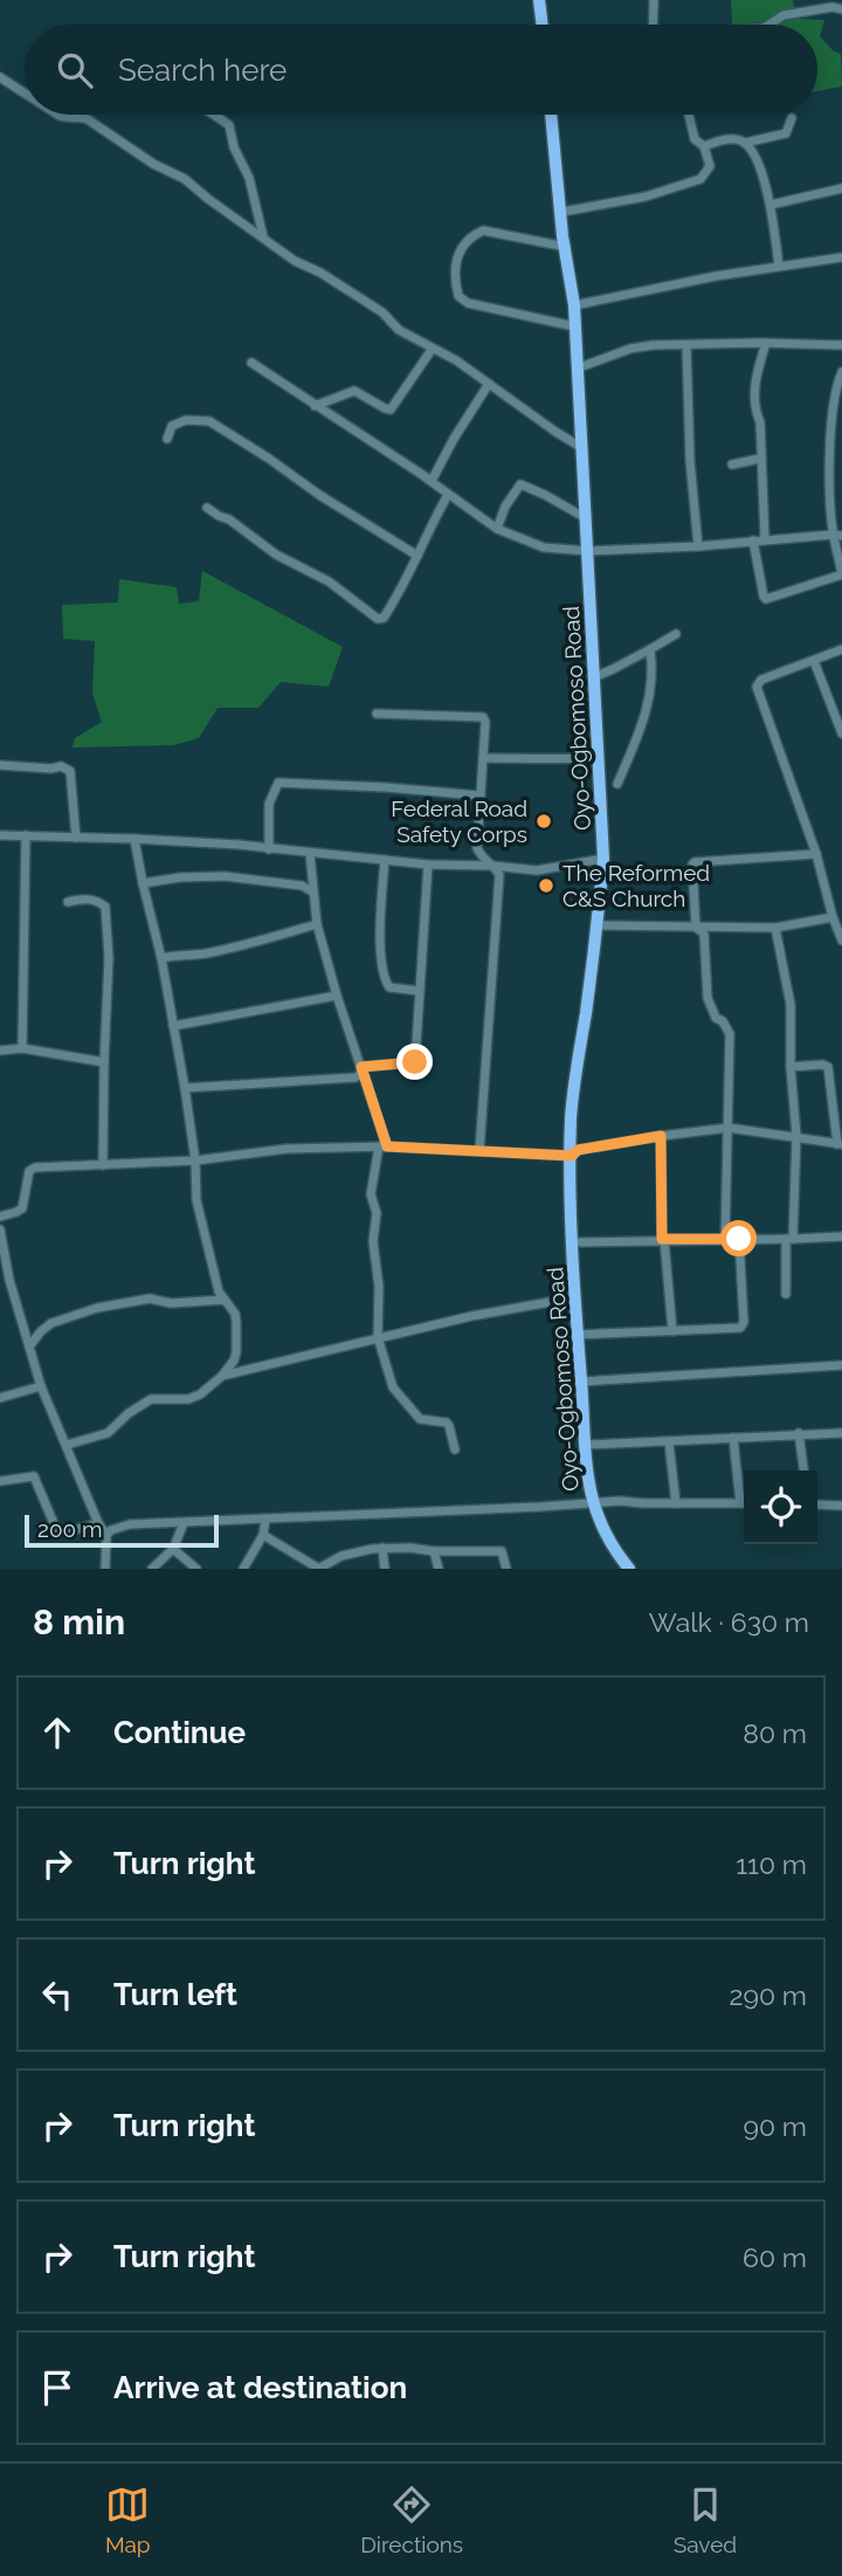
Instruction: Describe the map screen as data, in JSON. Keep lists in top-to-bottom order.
{
  "streets": {
    "highway": ["Oyo-Ogbomoso Road"]
  },
  "places": ["Federal Road Safety Corps", "The Reformed C&S Church"],
  "scale_bar": "200 m",
  "page": {
    "search": "Search here",
    "scale": "200 m",
    "heading": ["8 min", "Walk · 630 m"],
    "list": [
      ["Continue", "80 m"],
      ["Turn right", "110 m"],
      ["Turn left", "290 m"],
      ["Turn right", "90 m"],
      ["Turn right", "60 m"],
      "Arrive at destination"
    ],
    "nav": ["Map", "Directions", "Saved"]
  }
}
